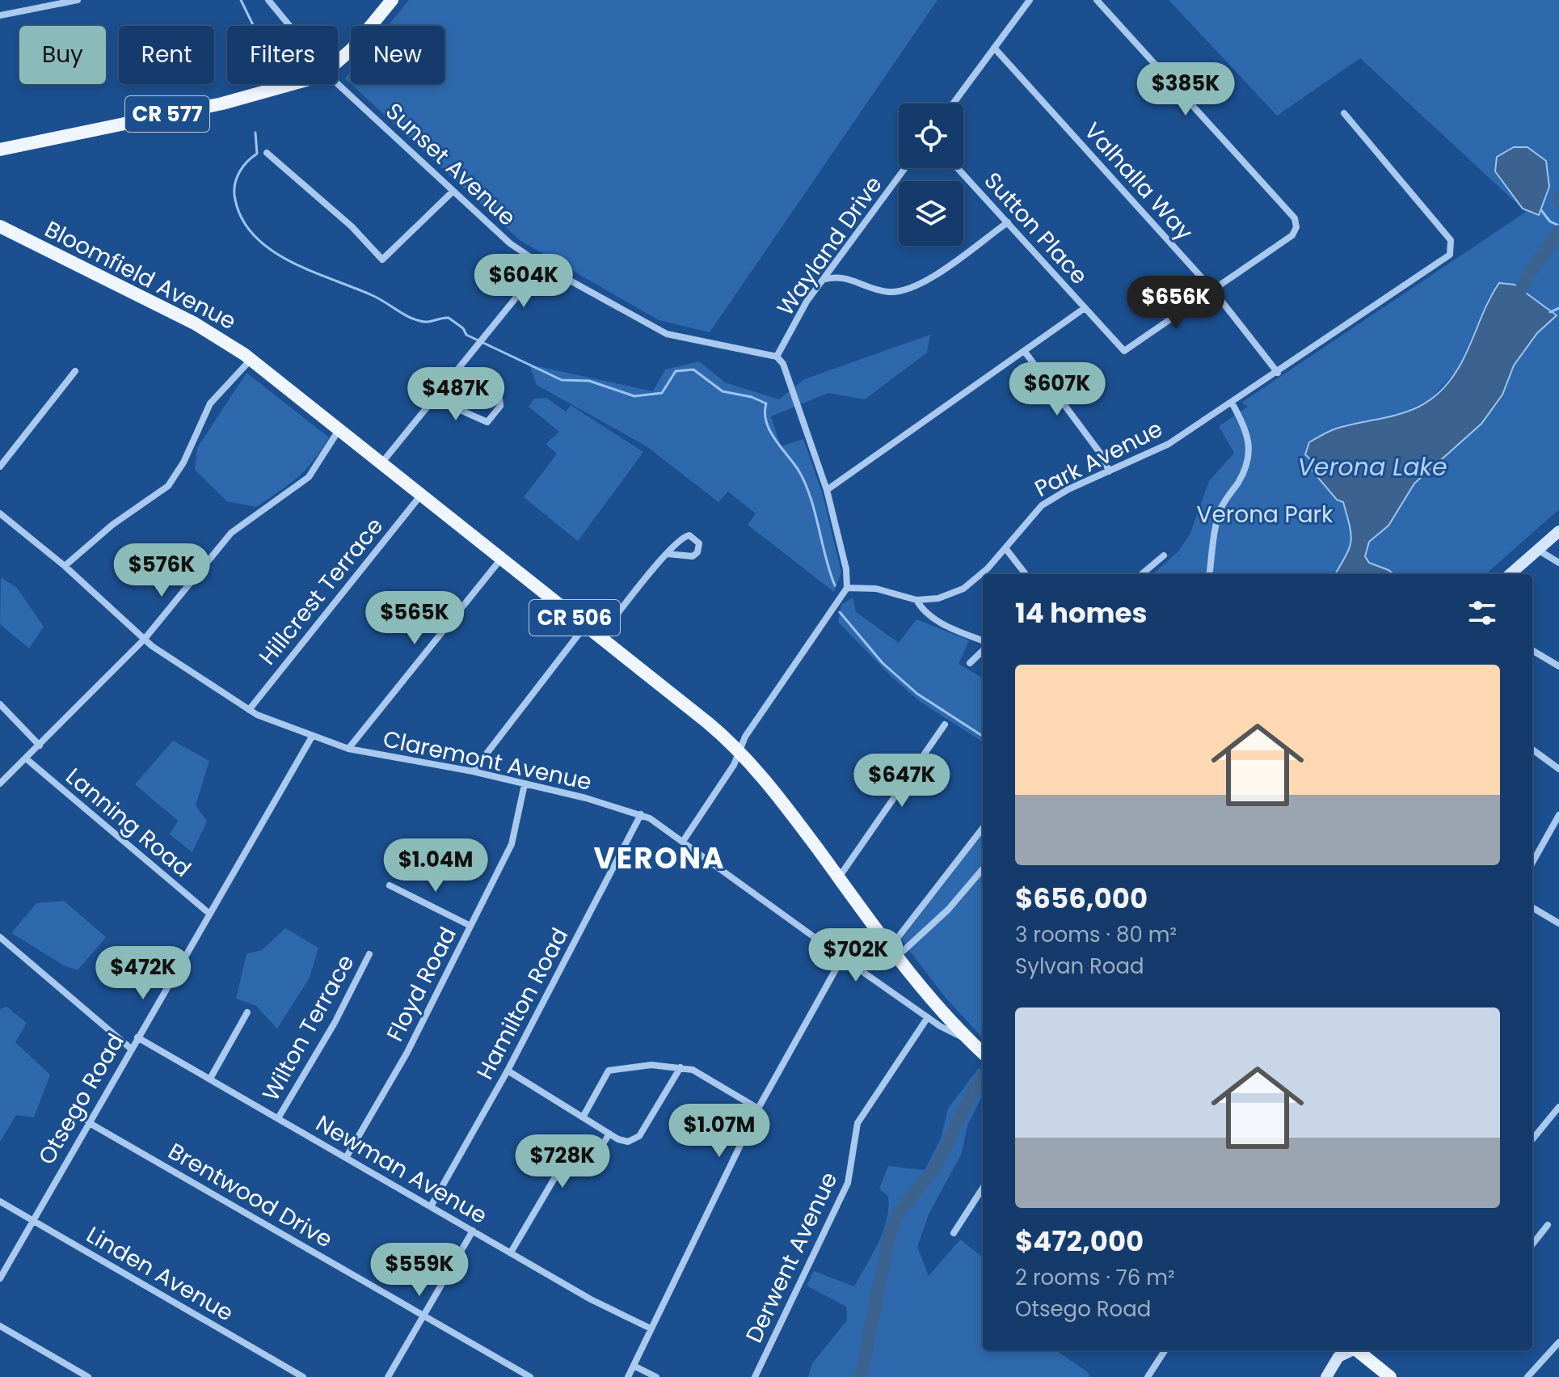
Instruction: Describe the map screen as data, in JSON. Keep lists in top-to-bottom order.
{
  "streets": {
    "main road": ["CR 577", "Bloomfield Avenue", "CR 506"],
    "street": [
      "Sunset Avenue",
      "Valhalla Way",
      "Sutton Place",
      "Wayland Drive",
      "Park Avenue",
      "Hillcrest Terrace",
      "Claremont Avenue",
      "Lanning Road",
      "Floyd Road",
      "Hamilton Road",
      "Wilton Terrace",
      "Otsego Road",
      "Newman Avenue",
      "Brentwood Drive",
      "Derwent Avenue",
      "Linden Avenue"
    ]
  },
  "crossings": [
    ["Sunset Avenue", "Wayland Drive"],
    ["Valhalla Way", "Sutton Place"],
    ["Valhalla Way", "Park Avenue"],
    ["Bloomfield Avenue", "Hillcrest Terrace"],
    ["Bloomfield Avenue", "Claremont Avenue"],
    ["Hillcrest Terrace", "Claremont Avenue"],
    ["Claremont Avenue", "Floyd Road"],
    ["Claremont Avenue", "Hamilton Road"],
    ["Claremont Avenue", "Otsego Road"],
    ["Claremont Avenue", "Derwent Avenue"],
    ["Lanning Road", "Otsego Road"],
    ["Floyd Road", "Newman Avenue"],
    ["Hamilton Road", "Newman Avenue"],
    ["Wilton Terrace", "Newman Avenue"],
    ["Otsego Road", "Newman Avenue"],
    ["Otsego Road", "Brentwood Drive"],
    ["Otsego Road", "Linden Avenue"]
  ],
  "districts": ["VERONA"],
  "water": ["Verona Lake"],
  "parks": ["Verona Park"],
  "page": {
    "chip": [
      "Buy",
      "Rent",
      "Filters",
      "New"
    ],
    "price": [
      "$385K",
      "$604K",
      "$656K",
      "$607K",
      "$487K",
      "$576K",
      "$565K",
      "$647K",
      "$1.04M",
      "$702K",
      "$472K",
      "$1.07M",
      "$728K",
      "$559K"
    ],
    "heading": "14 homes",
    "list": [
      {
        "name": "$656,000",
        "note": "3 rooms · 80 m² · Sylvan Road"
      },
      {
        "name": "$472,000",
        "note": "2 rooms · 76 m² · Otsego Road"
      }
    ]
  }
}
